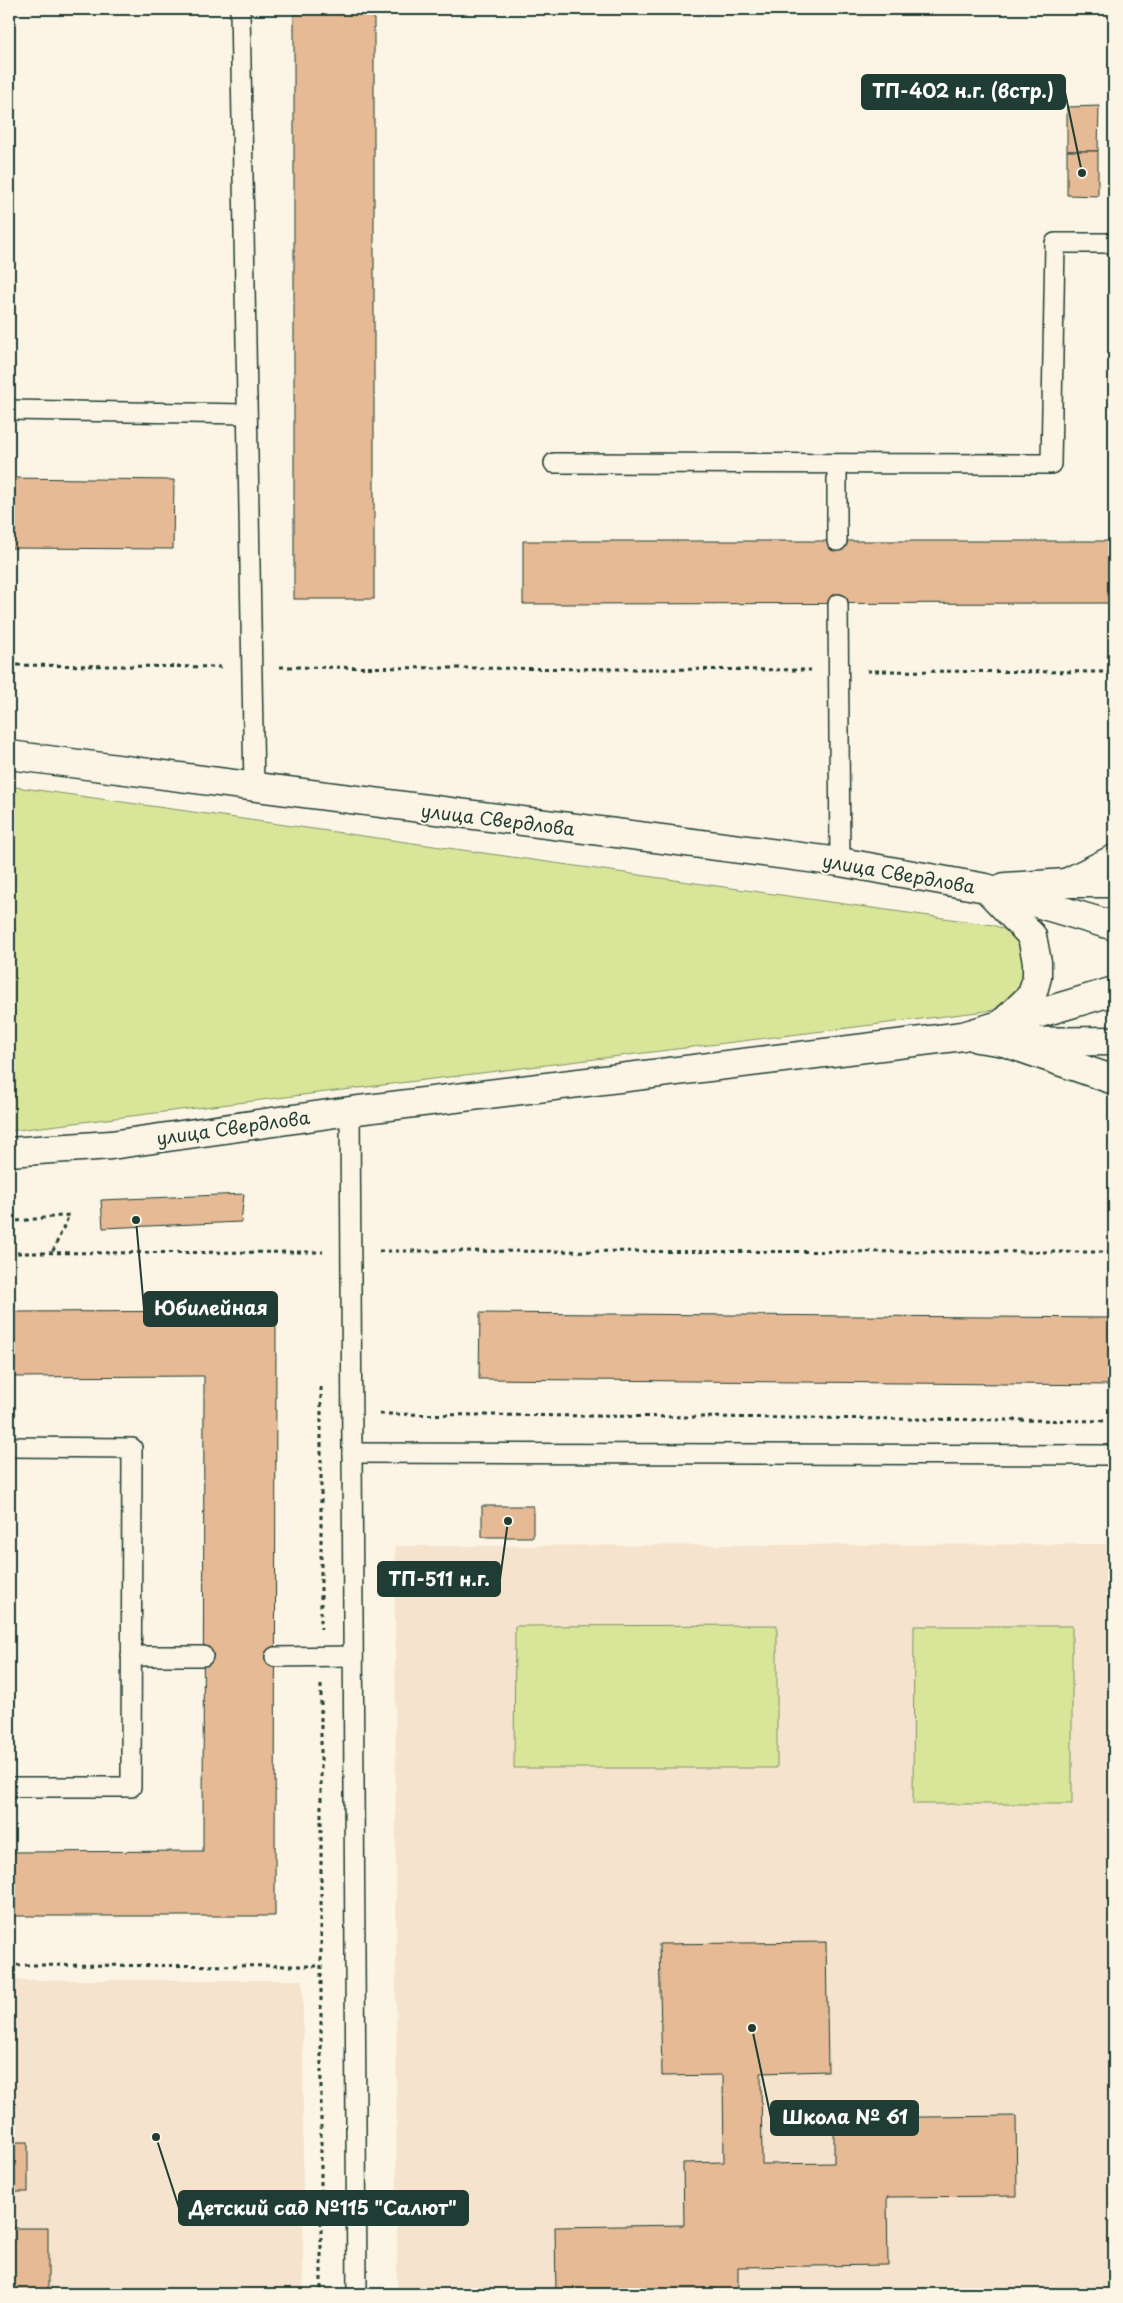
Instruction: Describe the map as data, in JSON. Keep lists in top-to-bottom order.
{
  "streets": {
    "main road": ["улица Свердлова"]
  },
  "places": [
    "ТП-402 н.г. (встр.)",
    "Юбилейная",
    "ТП-511 н.г.",
    "Школа № 61",
    "Детский сад №115 \"Салют\""
  ]
}
